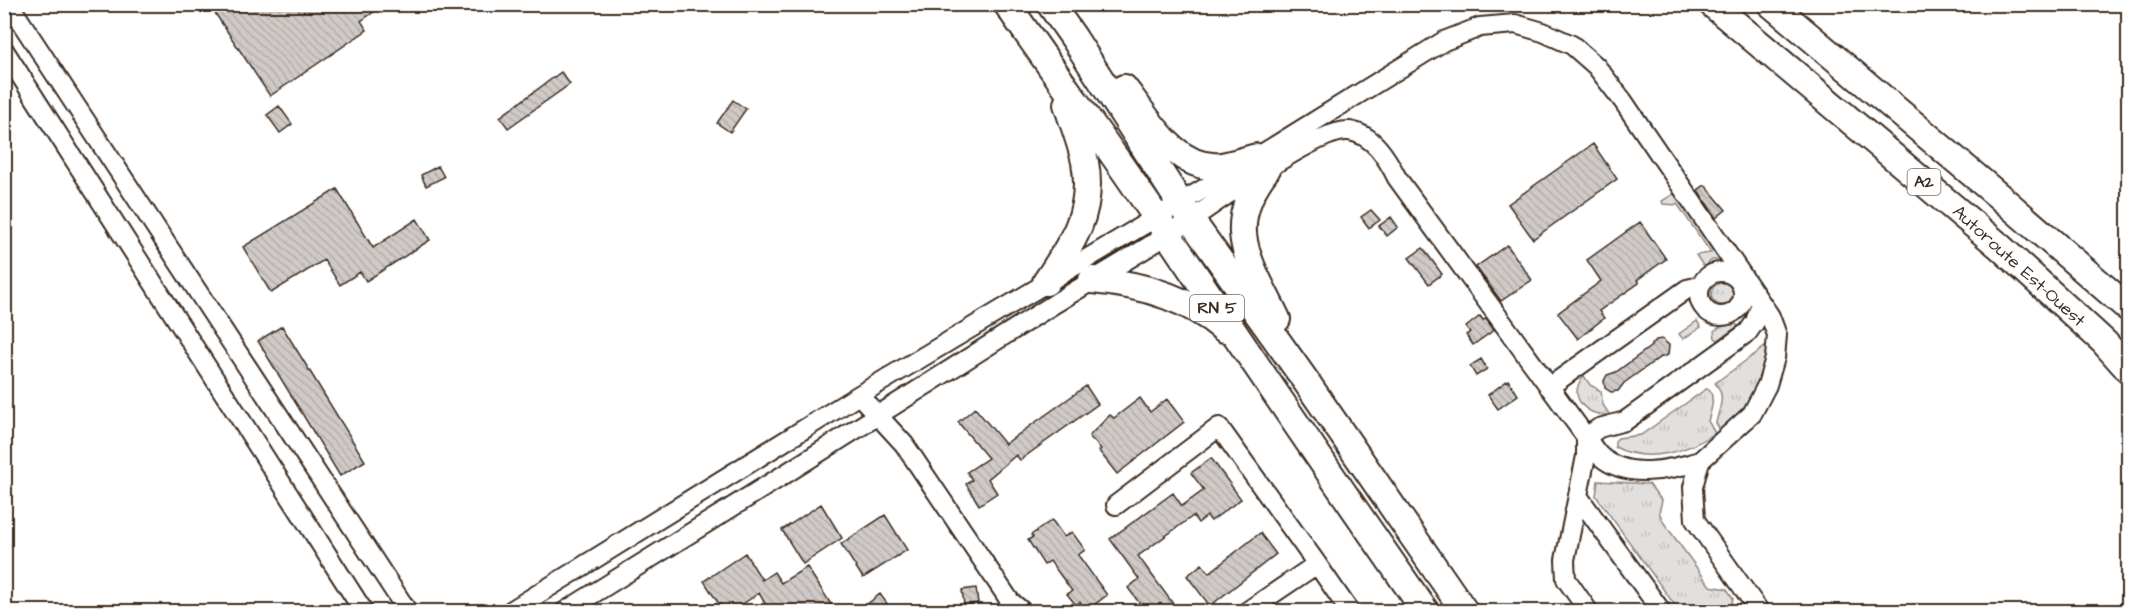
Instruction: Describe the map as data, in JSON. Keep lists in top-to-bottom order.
{
  "streets": {
    "highway": ["A2", "Autoroute Est-Ouest", "RN 5"]
  }
}
